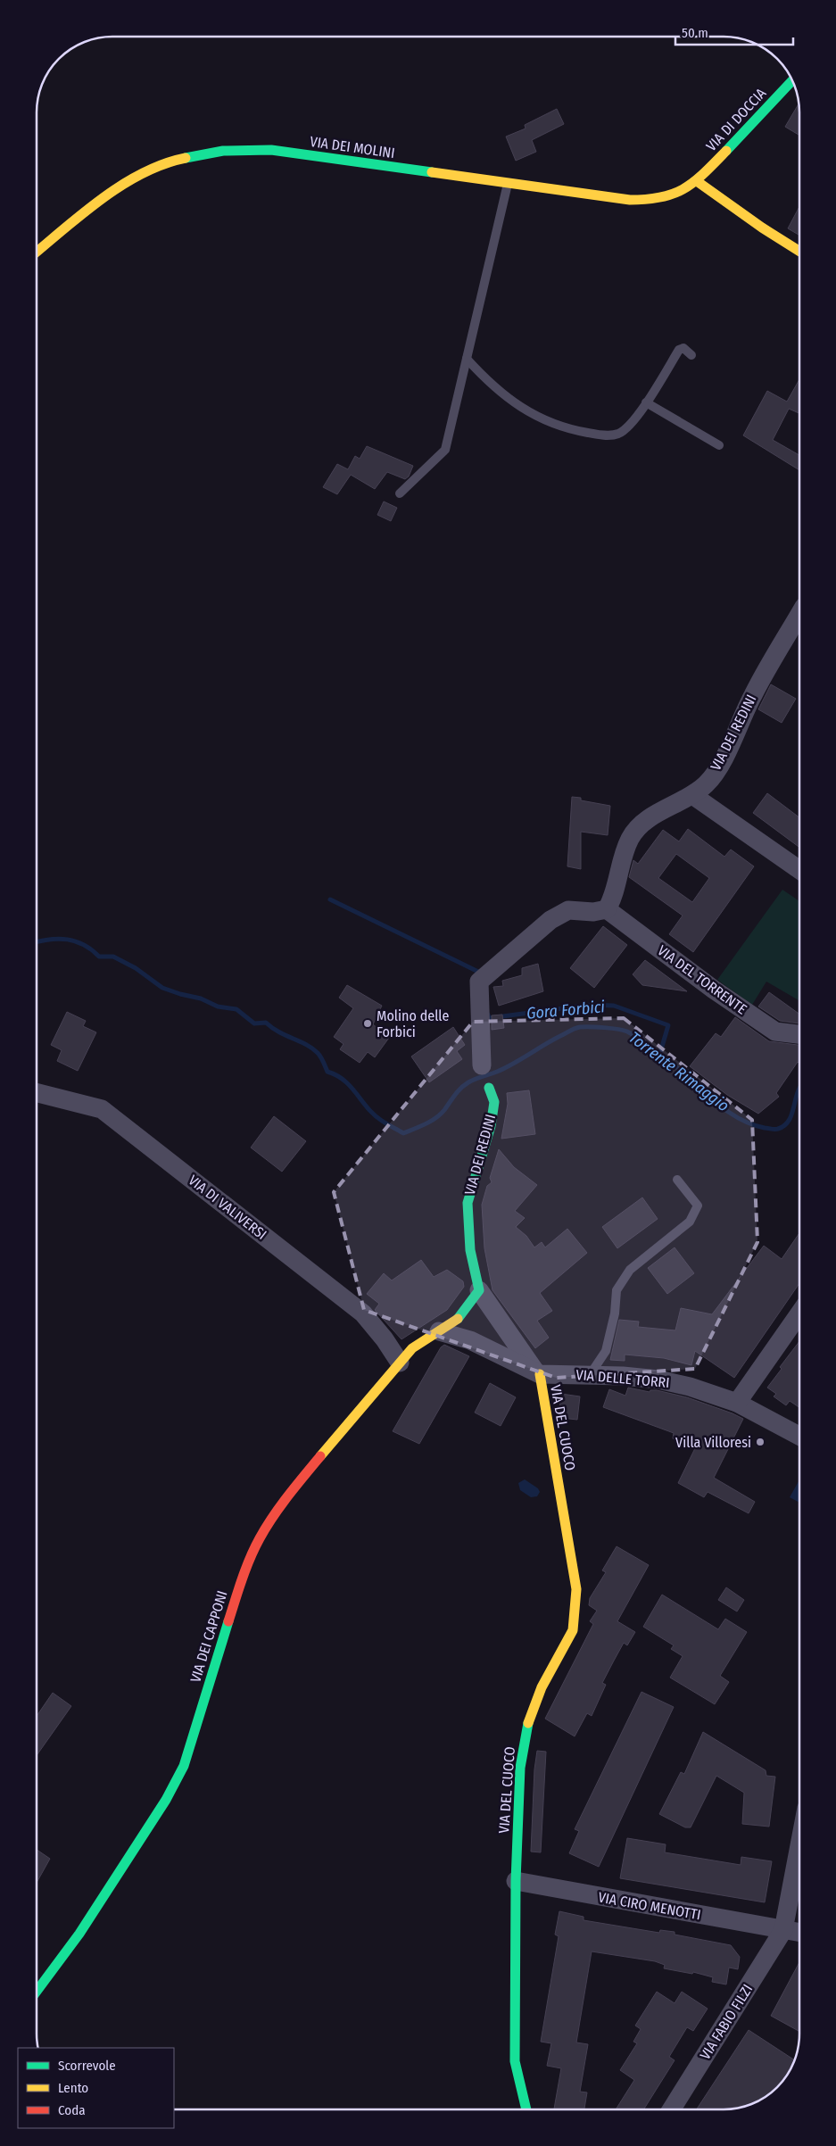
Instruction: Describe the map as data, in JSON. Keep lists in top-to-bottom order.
{
  "streets": {
    "street": [
      "VIA DI DOCCIA",
      "VIA DEI MOLINI",
      "VIA DEI REDINI",
      "VIA DEL TORRENTE",
      "VIA DI VALIVERSI",
      "VIA DELLE TORRI",
      "VIA DEL CUOCO",
      "VIA DEI CAPPONI",
      "VIA CIRO MENOTTI",
      "VIA FABIO FILZI"
    ]
  },
  "crossings": [
    ["VIA DI DOCCIA", "VIA DEI MOLINI"],
    ["VIA DEI REDINI", "VIA DEL TORRENTE"],
    ["VIA DEI REDINI", "VIA DEI CAPPONI"],
    ["VIA DI VALIVERSI", "VIA DEI CAPPONI"],
    ["VIA DELLE TORRI", "VIA DEL CUOCO"],
    ["VIA DELLE TORRI", "VIA DEI CAPPONI"],
    ["VIA DEL CUOCO", "VIA CIRO MENOTTI"],
    ["VIA CIRO MENOTTI", "VIA FABIO FILZI"]
  ],
  "water": ["Gora Forbici", "Torrente Rimaggio"],
  "places": ["Molino delle Forbici", "Villa Villoresi"],
  "legend": ["Scorrevole", "Lento", "Coda"],
  "scale_bar": "50 m"
}
